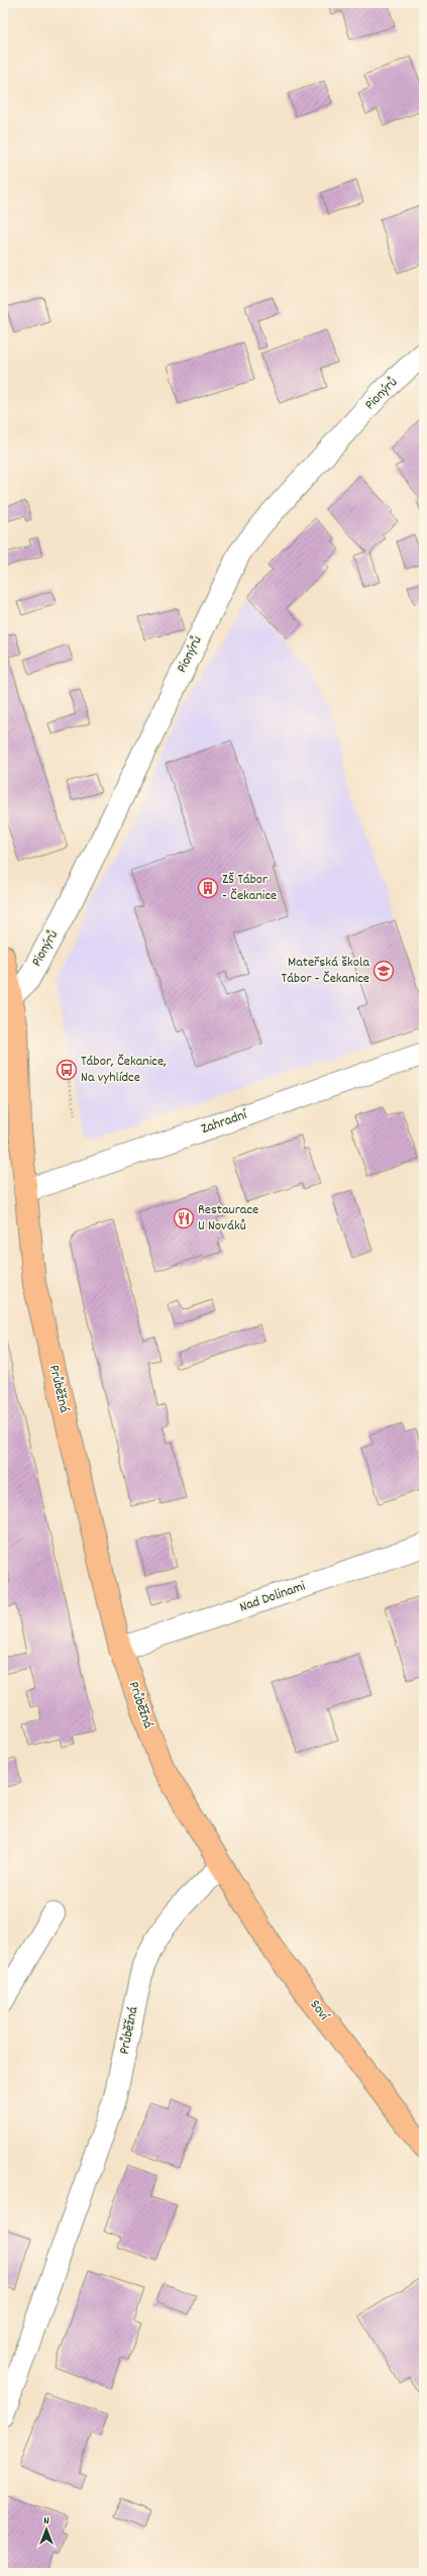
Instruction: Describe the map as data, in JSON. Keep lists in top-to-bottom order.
{
  "streets": {
    "main road": ["Průběžná", "Soví"],
    "street": ["Pionýrů", "Zahradní", "Nad Dolinami"]
  },
  "crossings": [
    ["Pionýrů", "Průběžná"],
    ["Zahradní", "Průběžná"],
    ["Průběžná", "Nad Dolinami"],
    ["Průběžná", "Soví"]
  ],
  "places": {
    "building": ["ZŠ Tábor - Čekanice"],
    "school or university": ["Mateřská škola Tábor - Čekanice"],
    "bus stop": ["Tábor, Čekanice, Na vyhlídce"],
    "restaurant": ["Restaurace U Nováků"]
  },
  "north": "top"
}
